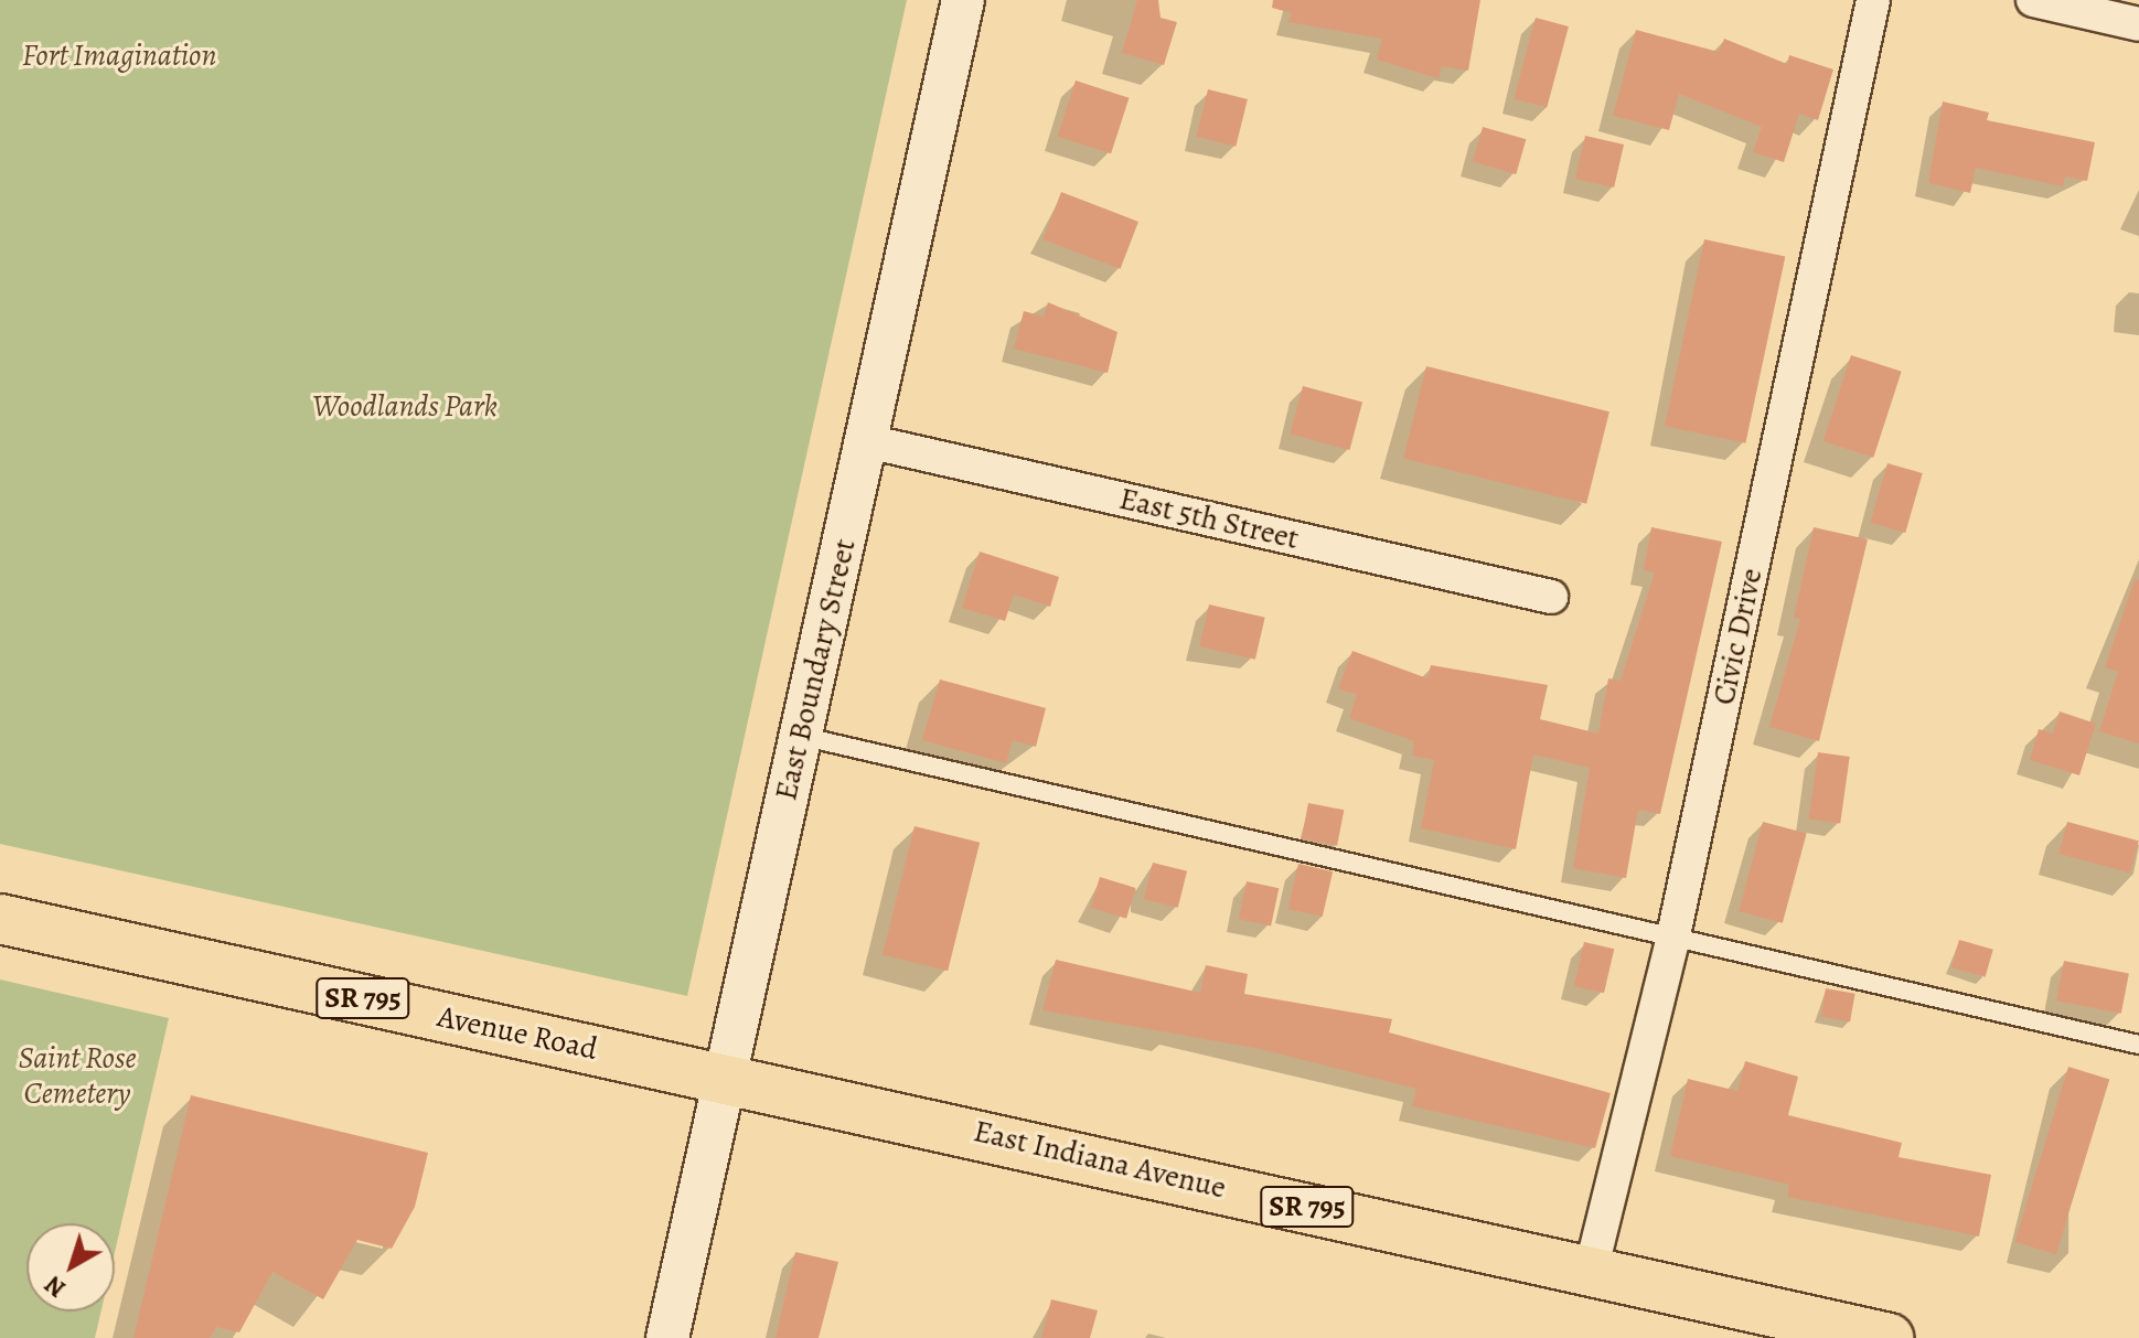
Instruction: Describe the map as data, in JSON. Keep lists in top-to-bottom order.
{
  "streets": {
    "main road": ["SR 795", "Avenue Road", "East Indiana Avenue"],
    "street": ["East 5th Street", "Civic Drive", "East Boundary Street"]
  },
  "crossings": [
    ["East 5th Street", "East Boundary Street"],
    ["Civic Drive", "East Indiana Avenue"],
    ["East Boundary Street", "Avenue Road"],
    ["East Boundary Street", "East Indiana Avenue"],
    ["Avenue Road", "East Indiana Avenue"]
  ],
  "parks": ["Fort Imagination", "Woodlands Park", "Saint Rose Cemetery"],
  "north": "bottom left"
}
